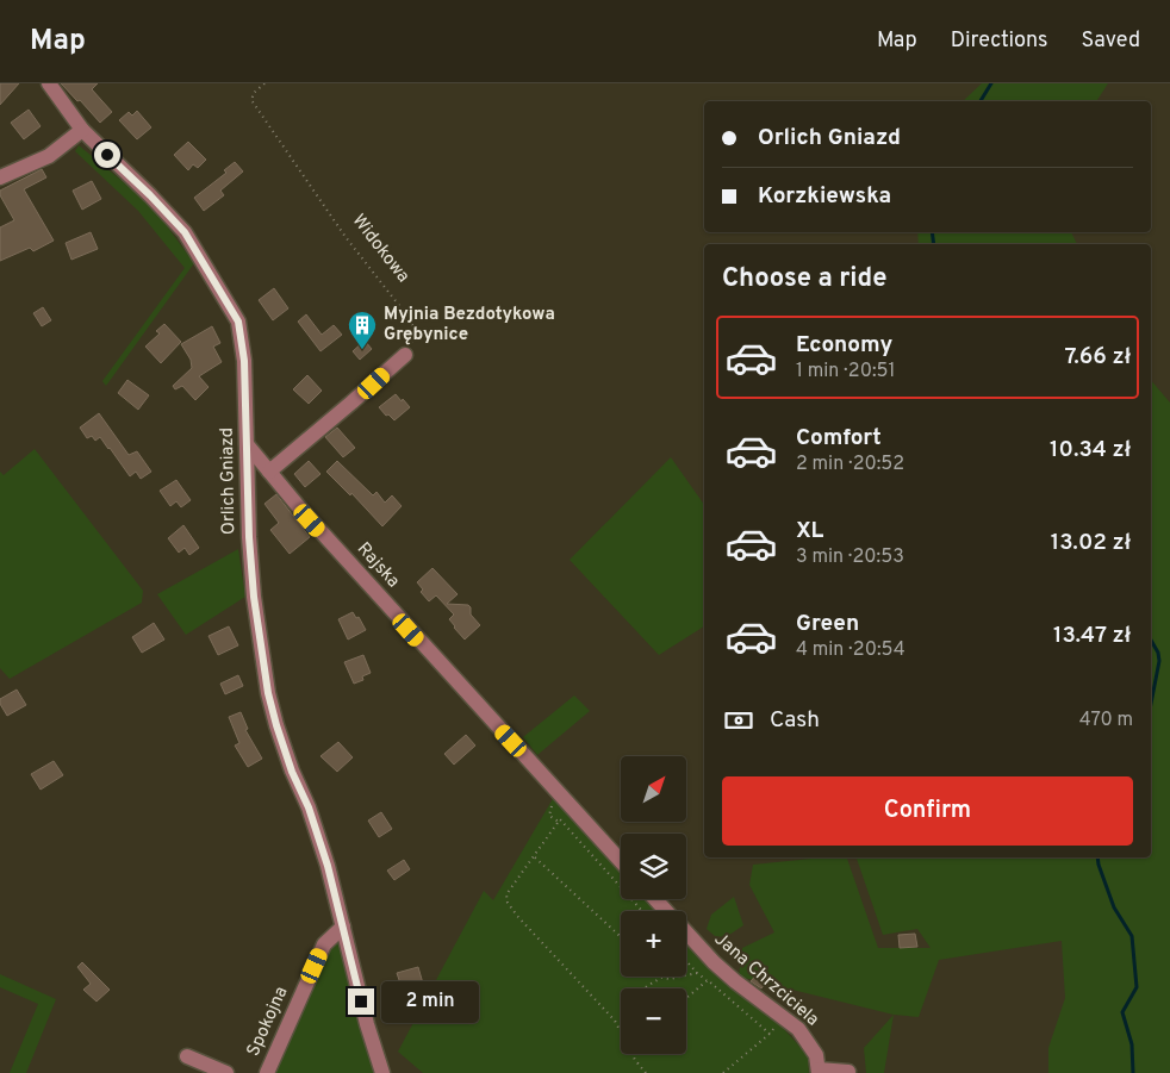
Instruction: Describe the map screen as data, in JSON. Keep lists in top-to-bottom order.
{
  "streets": {
    "street": [
      "Orlich Gniazd",
      "Rajska",
      "Jana Chrzciciela",
      "Spokojna"
    ],
    "path": ["Widokowa"]
  },
  "crossings": [
    ["Orlich Gniazd", "Rajska"],
    ["Orlich Gniazd", "Spokojna"]
  ],
  "places": {
    "building": ["Myjnia Bezdotykowa Grębynice"]
  },
  "north": "top right",
  "page": {
    "header": "Map",
    "nav": ["Map", "Directions", "Saved"],
    "banner": ["Orlich Gniazd", "Korzkiewska"],
    "heading": "Choose a ride",
    "list": [
      {
        "name": "Economy",
        "note": "1 min · 20:51",
        "value": "7.66 zł"
      },
      {
        "name": "Comfort",
        "note": "2 min · 20:52",
        "value": "10.34 zł"
      },
      {
        "name": "XL",
        "note": "3 min · 20:53",
        "value": "13.02 zł"
      },
      {
        "name": "Green",
        "note": "4 min · 20:54",
        "value": "13.47 zł"
      }
    ],
    "pay": ["Cash", "470 m"],
    "map_buttons": ["+", "−"],
    "buttons": "Confirm",
    "bubble": "2 min"
  }
}
